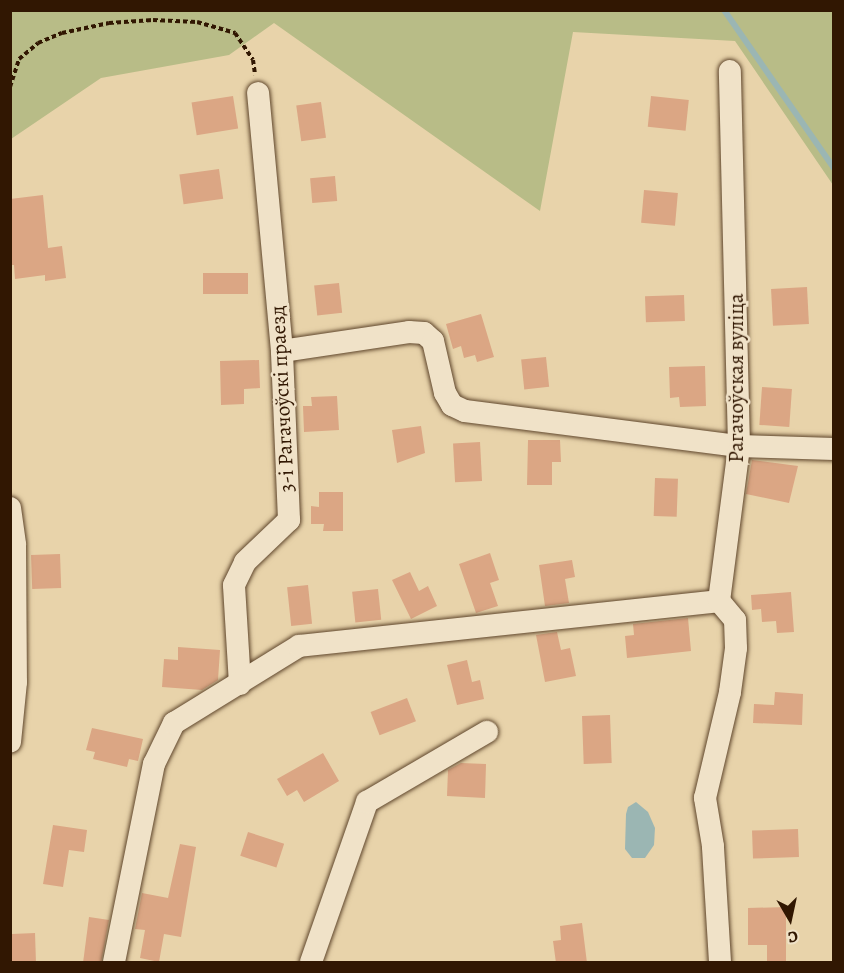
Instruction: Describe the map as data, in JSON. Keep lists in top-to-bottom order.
{
  "streets": {
    "street": ["Рагачоўская вуліца", "3-і Рагачоўскі праезд"]
  },
  "north": "bottom"
}
